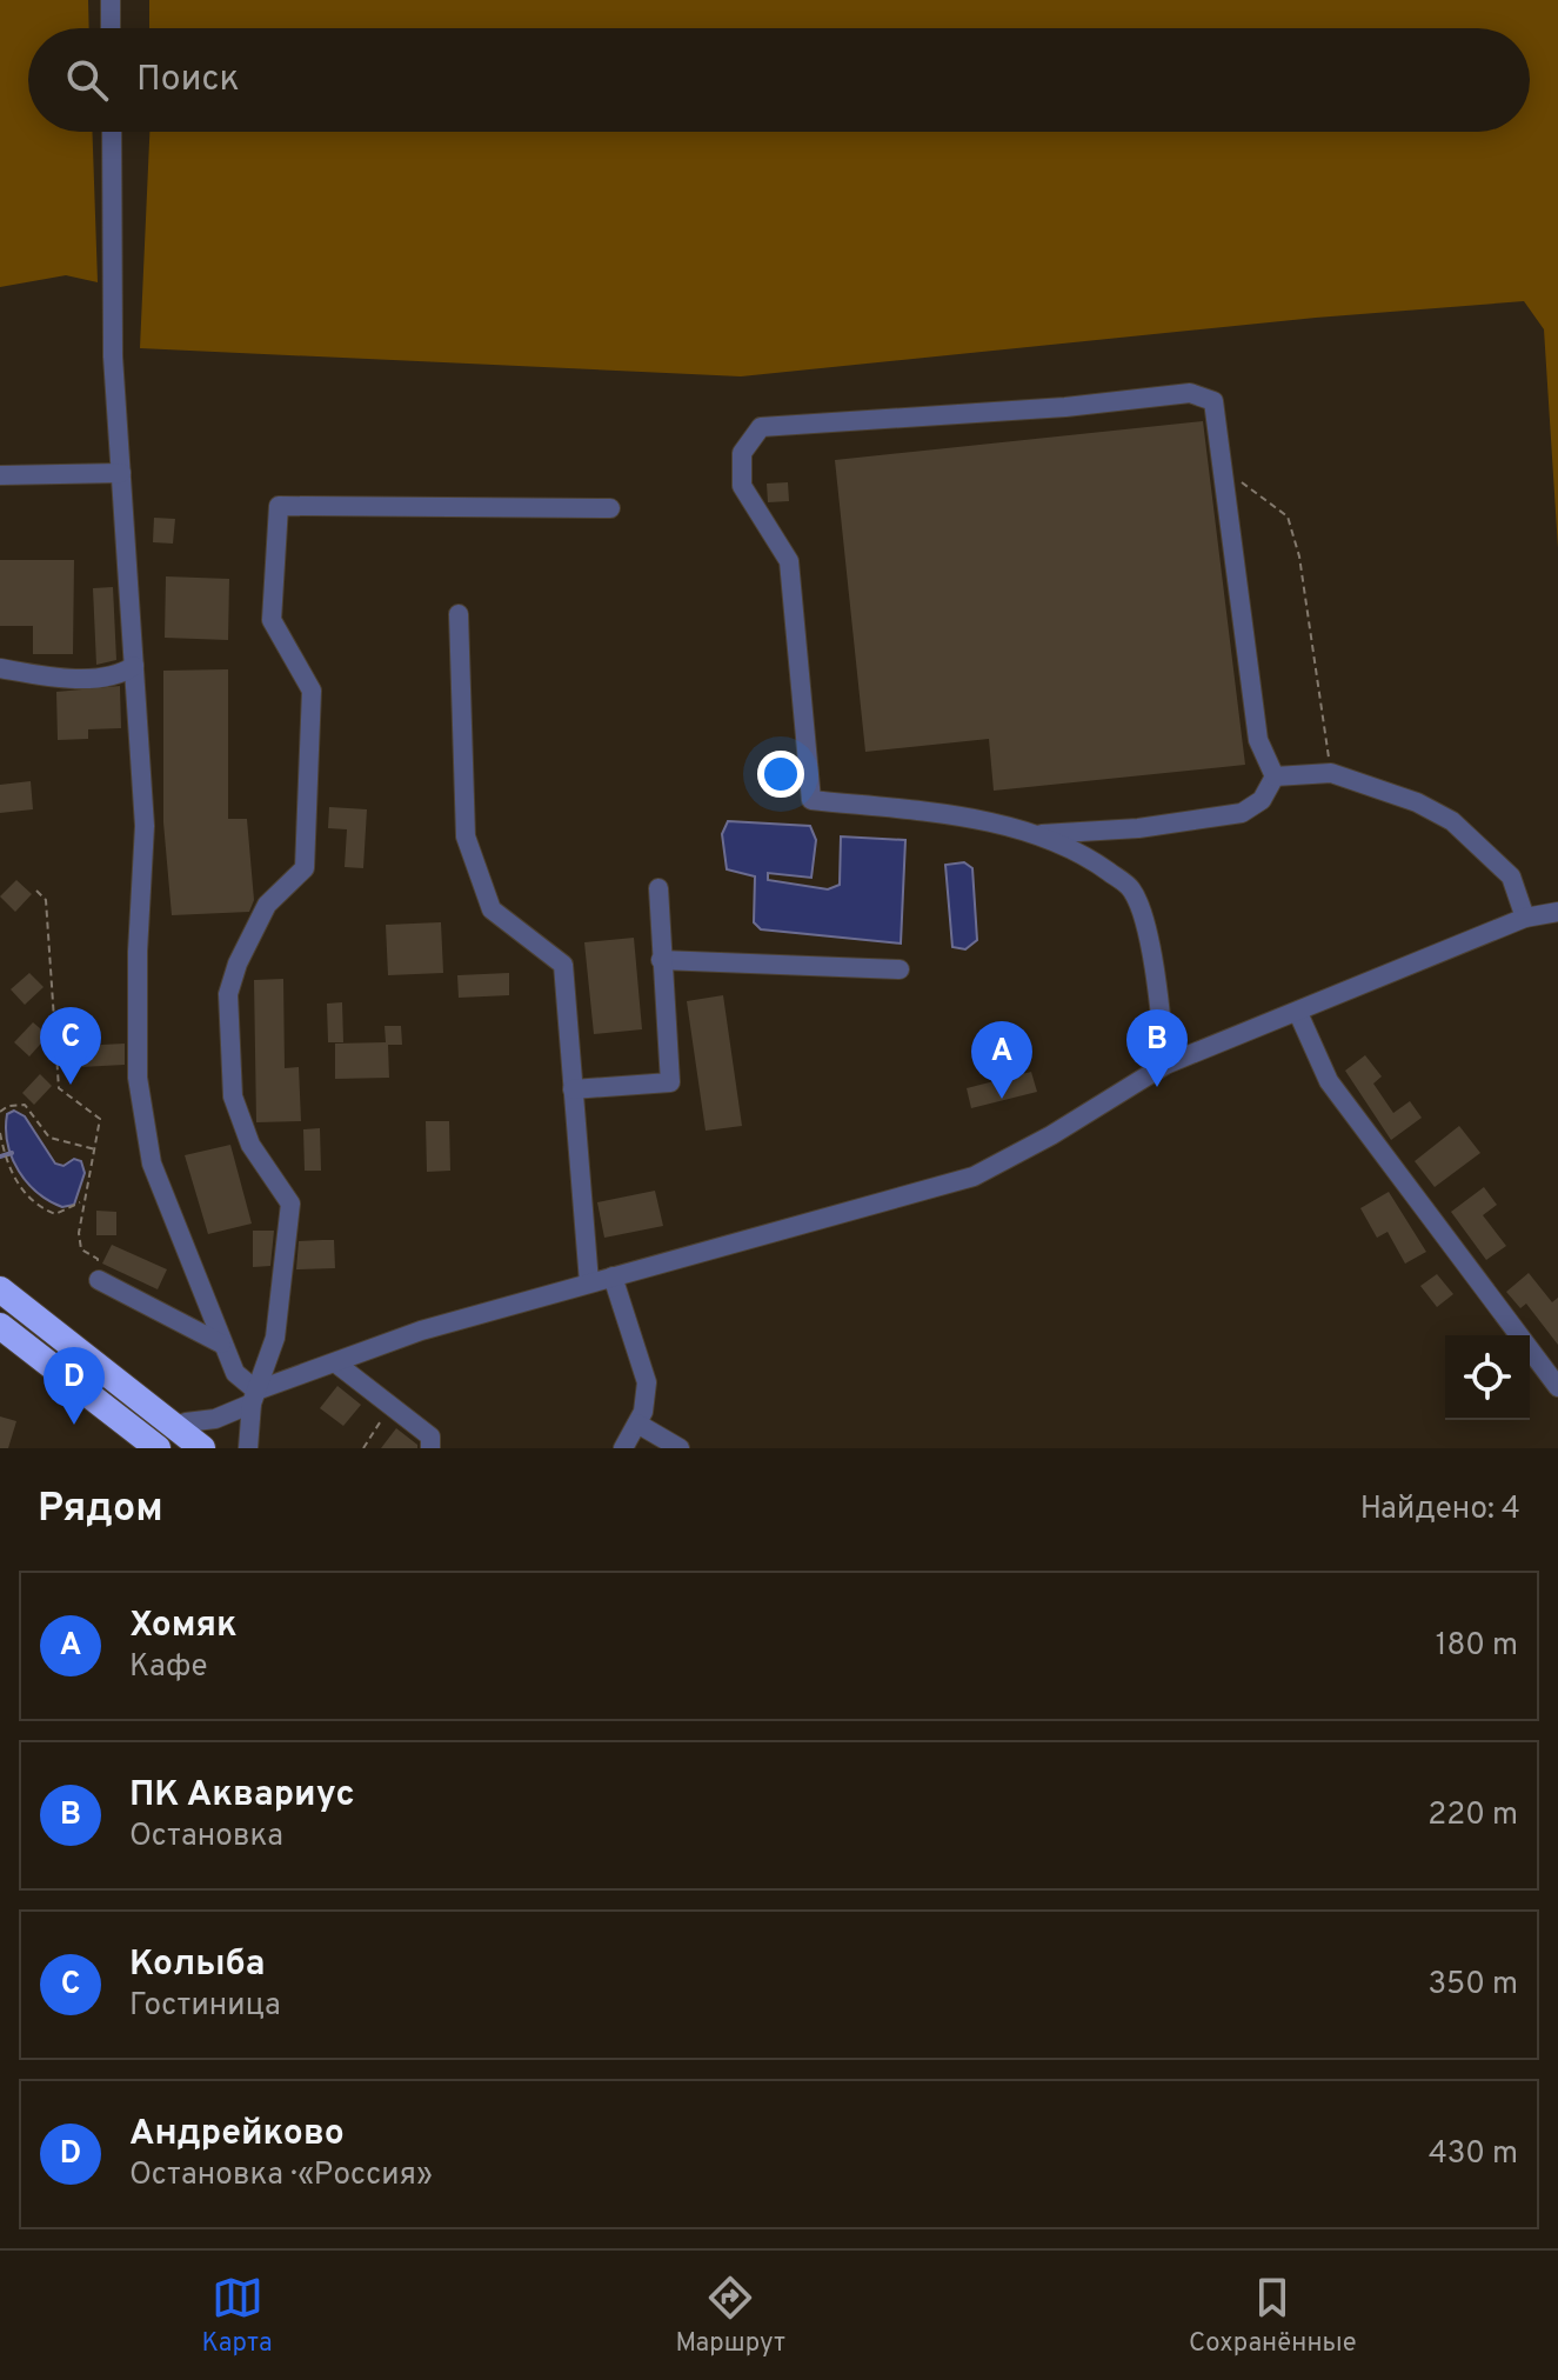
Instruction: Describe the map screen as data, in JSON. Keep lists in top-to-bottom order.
{
  "page": {
    "search": "Поиск",
    "pins": [
      "C",
      "B",
      "A",
      "D"
    ],
    "heading": ["Рядом", "Найдено: 4"],
    "list": [
      {
        "mark": "A",
        "name": "Хомяк",
        "note": "Кафе",
        "value": "180 m"
      },
      {
        "mark": "B",
        "name": "ПК Аквариус",
        "note": "Остановка",
        "value": "220 m"
      },
      {
        "mark": "C",
        "name": "Колыба",
        "note": "Гостиница",
        "value": "350 m"
      },
      {
        "mark": "D",
        "name": "Андрейково",
        "note": "Остановка · «Россия»",
        "value": "430 m"
      }
    ],
    "nav": ["Карта", "Маршрут", "Сохранённые"]
  }
}
